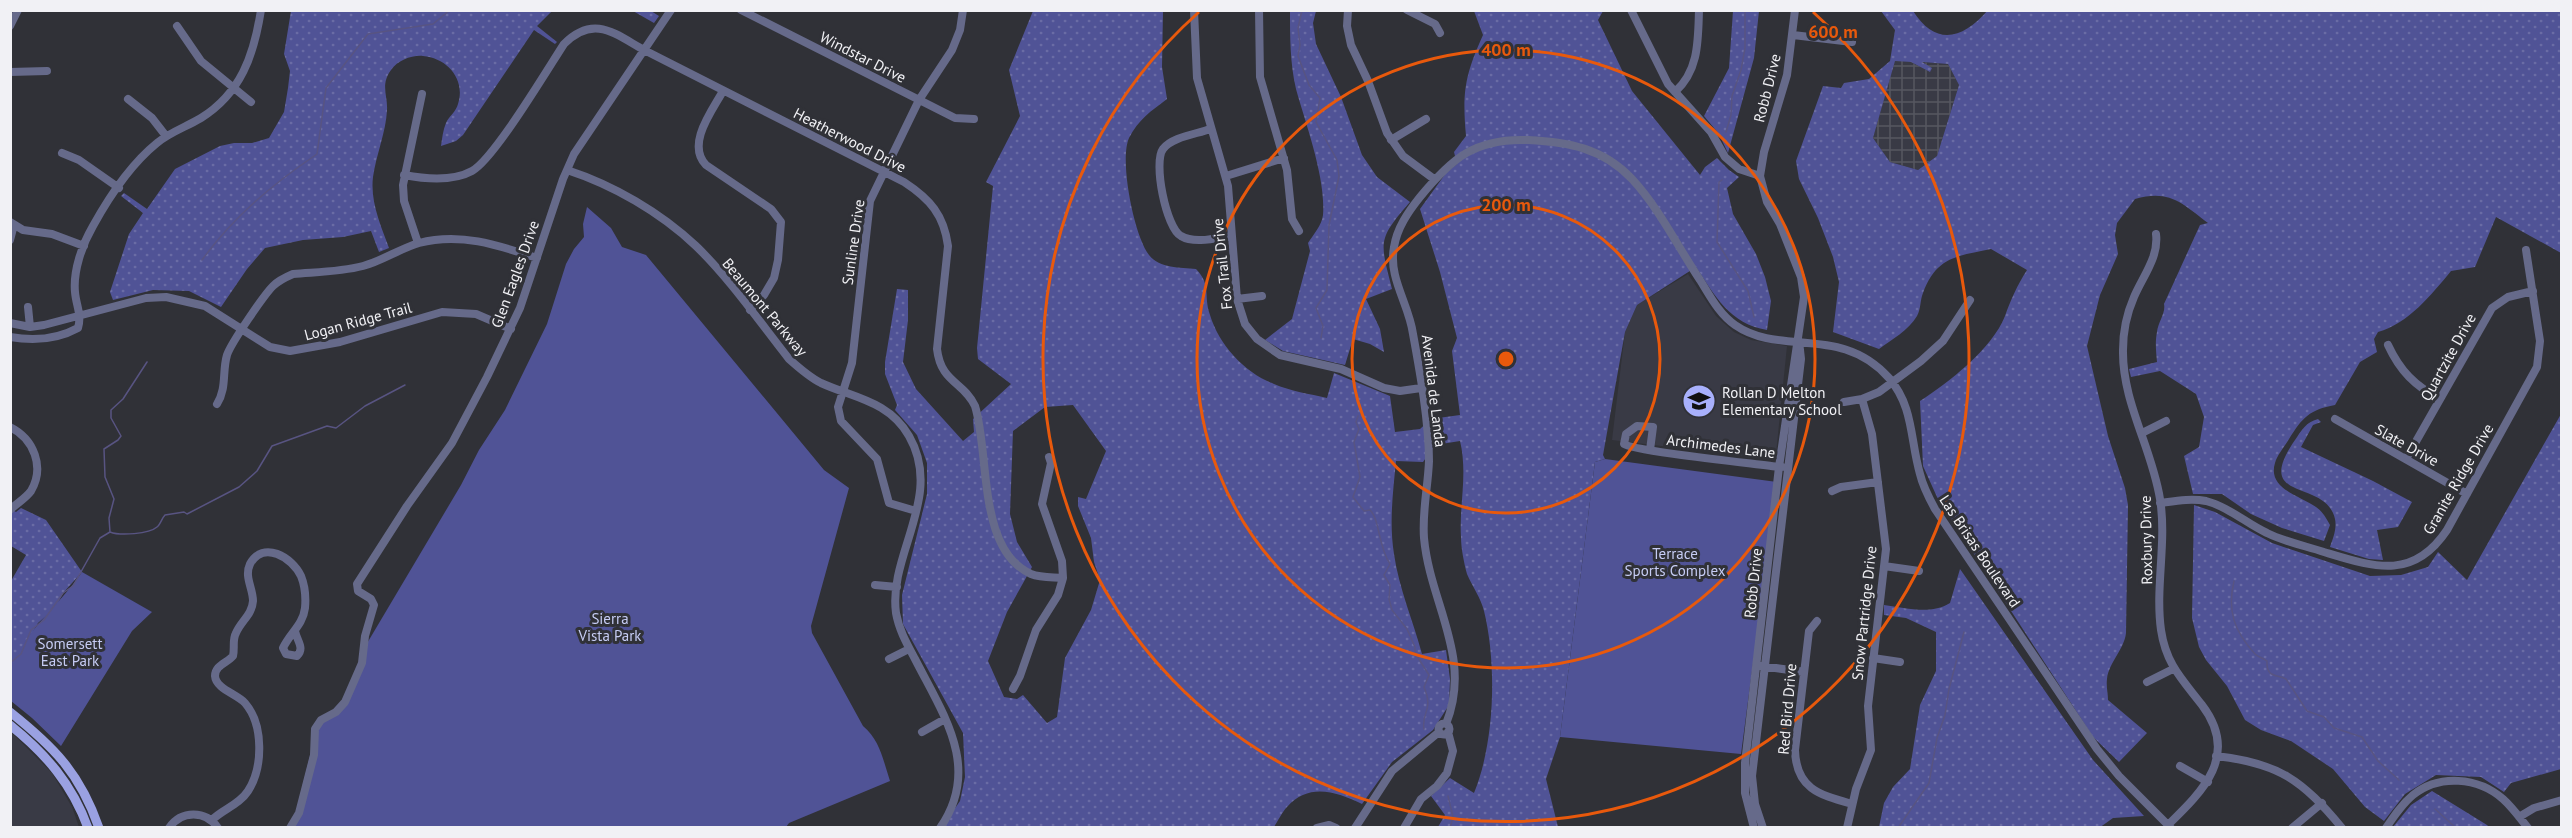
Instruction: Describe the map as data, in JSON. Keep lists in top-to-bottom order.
{
  "streets": {
    "street": [
      "Windstar Drive",
      "Robb Drive",
      "Heatherwood Drive",
      "Sunline Drive",
      "Fox Trail Drive",
      "Glen Eagles Drive",
      "Beaumont Parkway",
      "Logan Ridge Trail",
      "Quartzite Drive",
      "Avenida de Landa",
      "Slate Drive",
      "Archimedes Lane",
      "Granite Ridge Drive",
      "Roxbury Drive",
      "Las Brisas Boulevard",
      "Snow Partridge Drive",
      "Red Bird Drive"
    ]
  },
  "crossings": [
    ["Windstar Drive", "Sunline Drive"],
    ["Robb Drive", "Archimedes Lane"],
    ["Robb Drive", "Las Brisas Boulevard"],
    ["Heatherwood Drive", "Sunline Drive"],
    ["Heatherwood Drive", "Glen Eagles Drive"],
    ["Sunline Drive", "Beaumont Parkway"],
    ["Fox Trail Drive", "Avenida de Landa"],
    ["Glen Eagles Drive", "Beaumont Parkway"],
    ["Glen Eagles Drive", "Logan Ridge Trail"],
    ["Quartzite Drive", "Slate Drive"],
    ["Quartzite Drive", "Granite Ridge Drive"],
    ["Avenida de Landa", "Las Brisas Boulevard"],
    ["Slate Drive", "Granite Ridge Drive"],
    ["Granite Ridge Drive", "Roxbury Drive"],
    ["Roxbury Drive", "Las Brisas Boulevard"],
    ["Snow Partridge Drive", "Red Bird Drive"]
  ],
  "parks": ["Terrace Sports Complex", "Sierra Vista Park", "Somersett East Park"],
  "places": {
    "school or university": ["Rollan D Melton Elementary School"]
  },
  "rings": ["600 m", "400 m", "200 m"]
}
